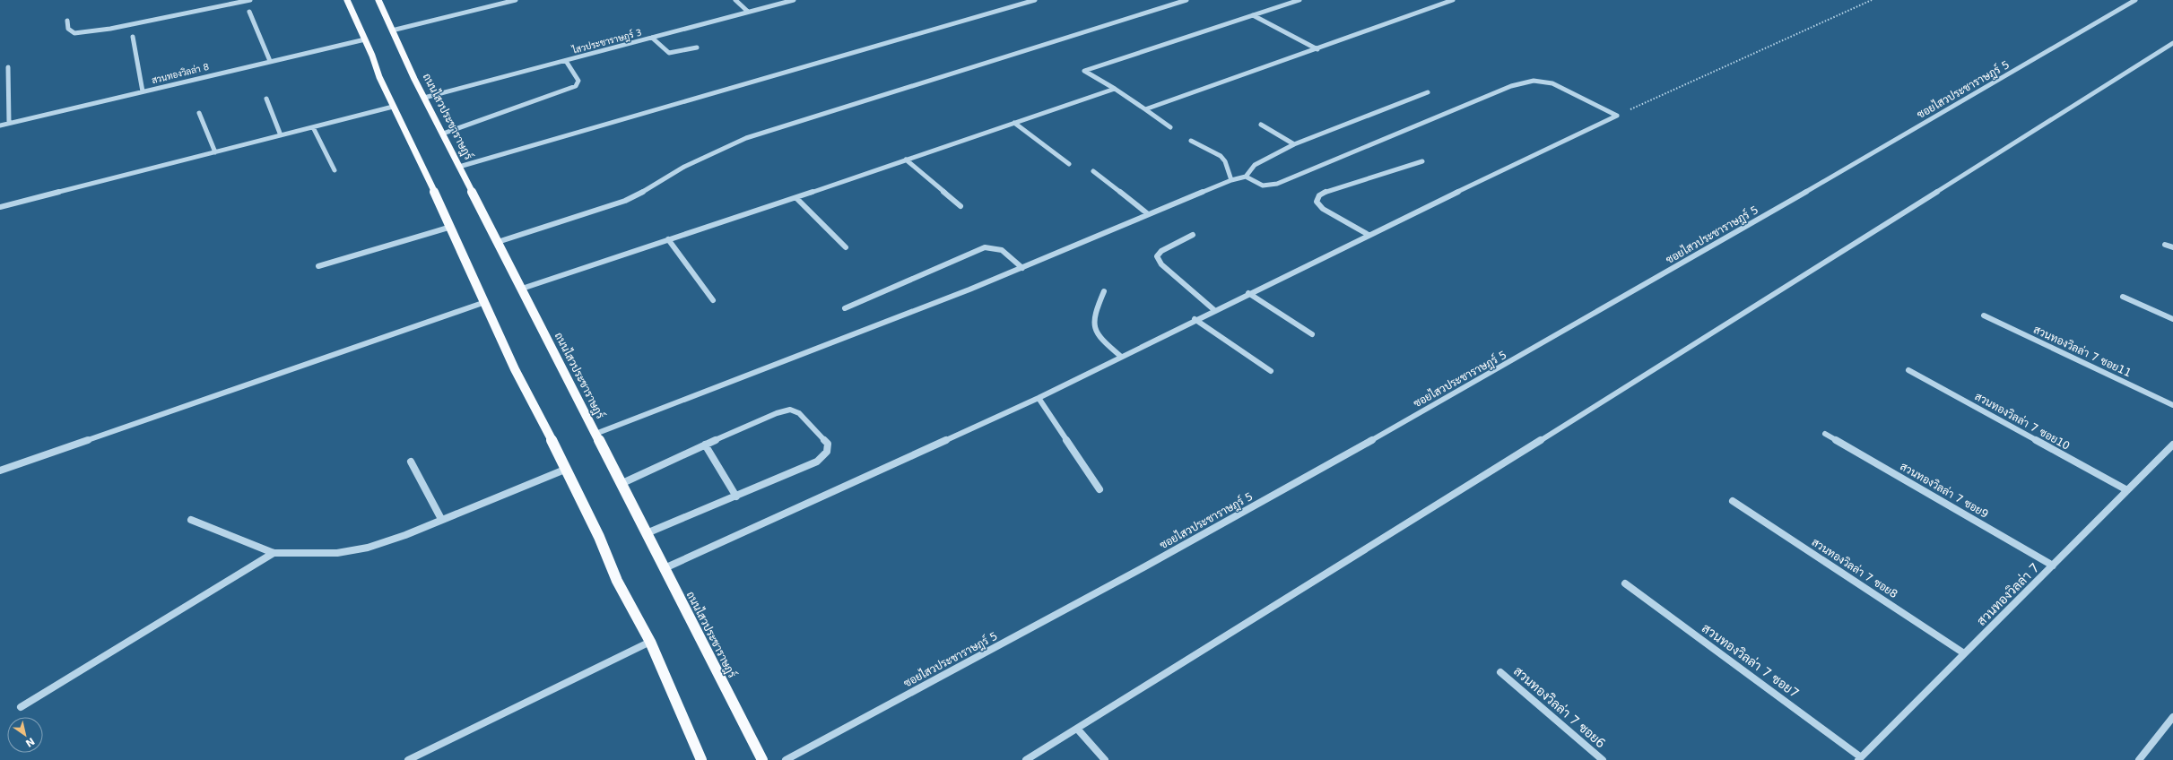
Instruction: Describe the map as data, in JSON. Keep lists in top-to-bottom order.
{
  "streets": {
    "main road": ["ถนนไสวประชาราษฎร์"],
    "street": [
      "ไสวประชาราษฎร์ 3",
      "สวนทองวิลล่า 8",
      "ซอยไสวประชาราษฎร์ 5",
      "สวนทองวิลล่า 7 ซอย11",
      "สวนทองวิลล่า 7 ซอย10",
      "สวนทองวิลล่า 7 ซอย9",
      "สวนทองวิลล่า 7 ซอย8",
      "สวนทองวิลล่า 7",
      "สวนทองวิลล่า 7 ซอย7",
      "สวนทองวิลล่า 7 ซอย6"
    ]
  },
  "crossings": [
    ["ไสวประชาราษฎร์ 3", "ถนนไสวประชาราษฎร์"],
    ["สวนทองวิลล่า 7 ซอย10", "สวนทองวิลล่า 7"],
    ["สวนทองวิลล่า 7 ซอย9", "สวนทองวิลล่า 7"],
    ["สวนทองวิลล่า 7 ซอย8", "สวนทองวิลล่า 7"],
    ["สวนทองวิลล่า 7", "สวนทองวิลล่า 7 ซอย7"]
  ],
  "north": "bottom right"
}
